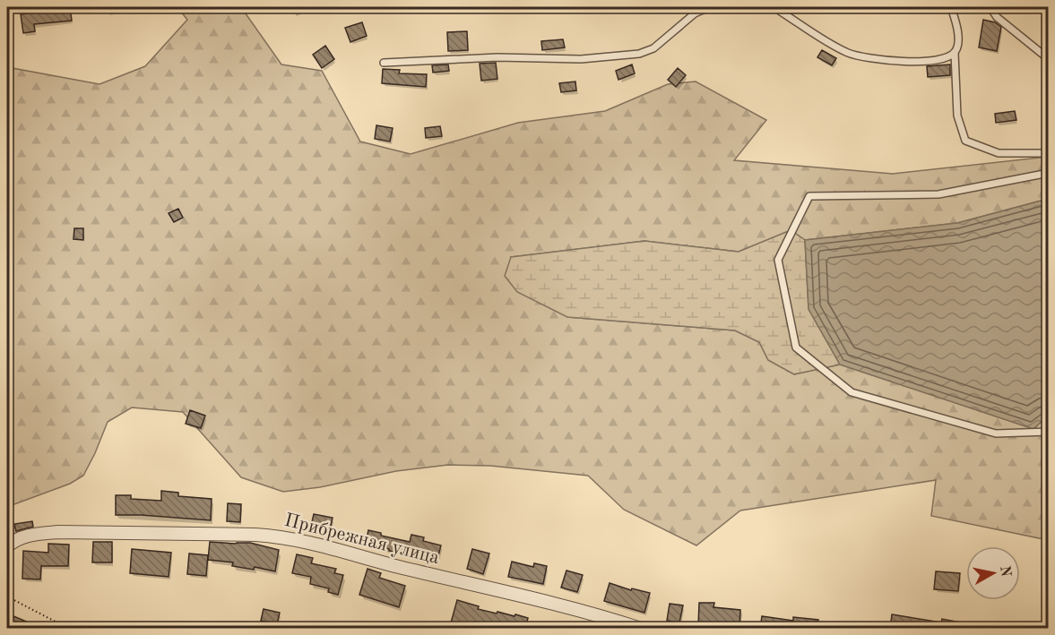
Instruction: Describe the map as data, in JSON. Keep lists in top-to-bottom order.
{
  "streets": {
    "street": ["Прибрежная улица"]
  },
  "north": "right"
}
